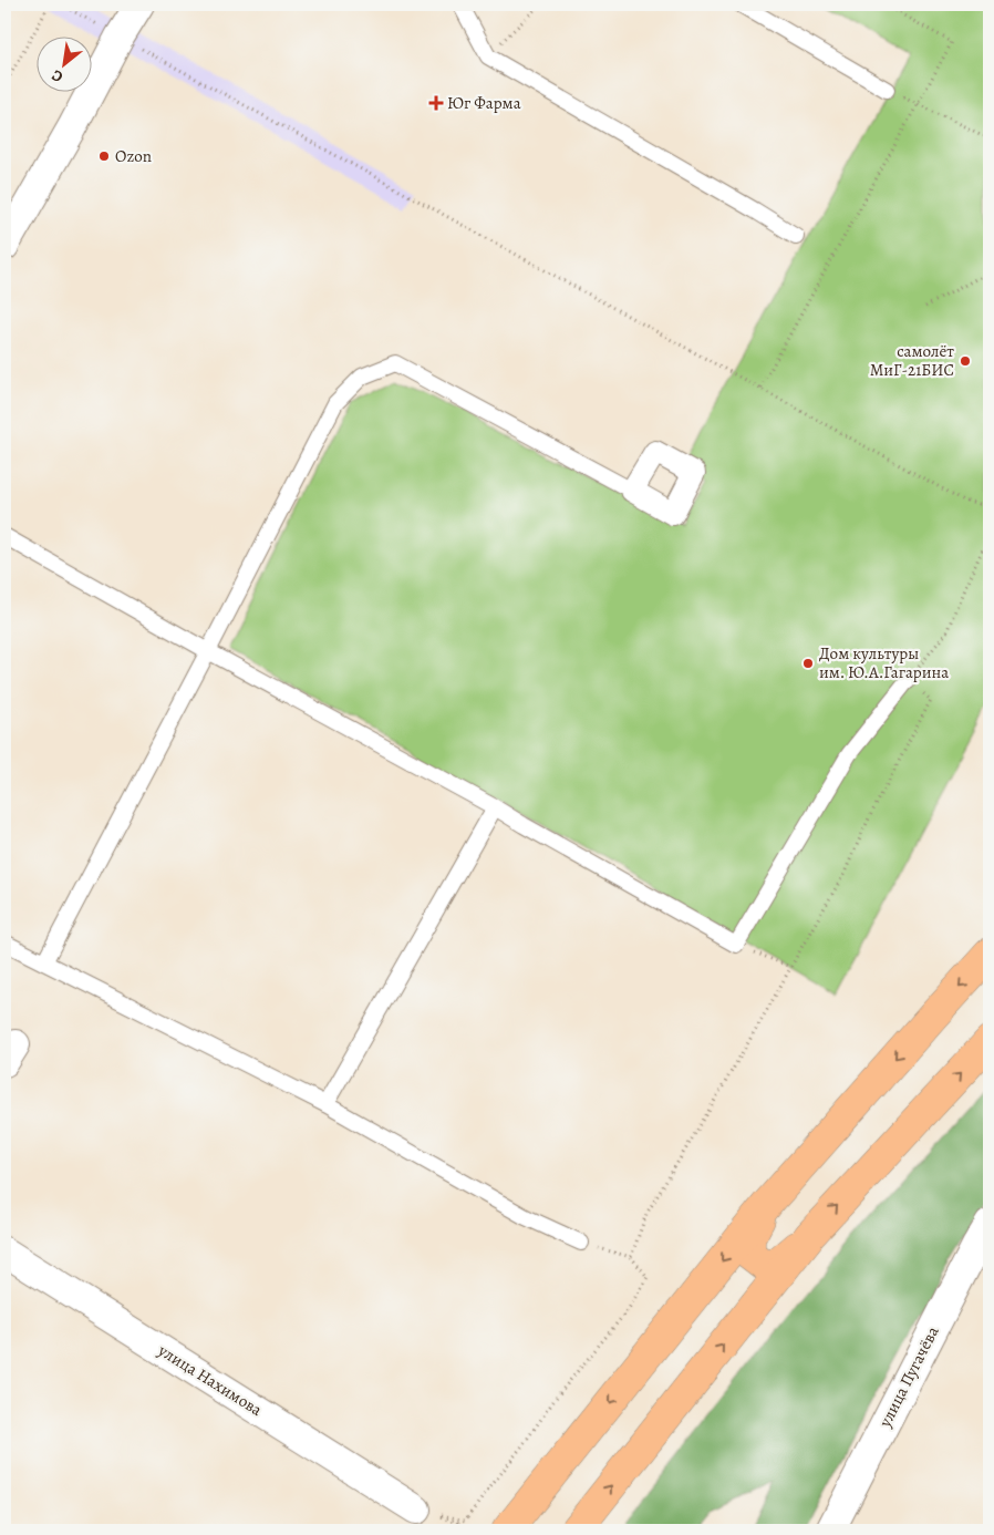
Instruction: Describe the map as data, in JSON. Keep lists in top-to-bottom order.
{
  "streets": {
    "street": ["улица Пугачёва", "улица Нахимова"]
  },
  "places": {
    "health": ["Юг Фарма"],
    "other": ["Ozon", "самолёт МиГ-21БИС", "Дом культуры им. Ю.А.Гагарина"]
  },
  "north": "bottom left"
}
